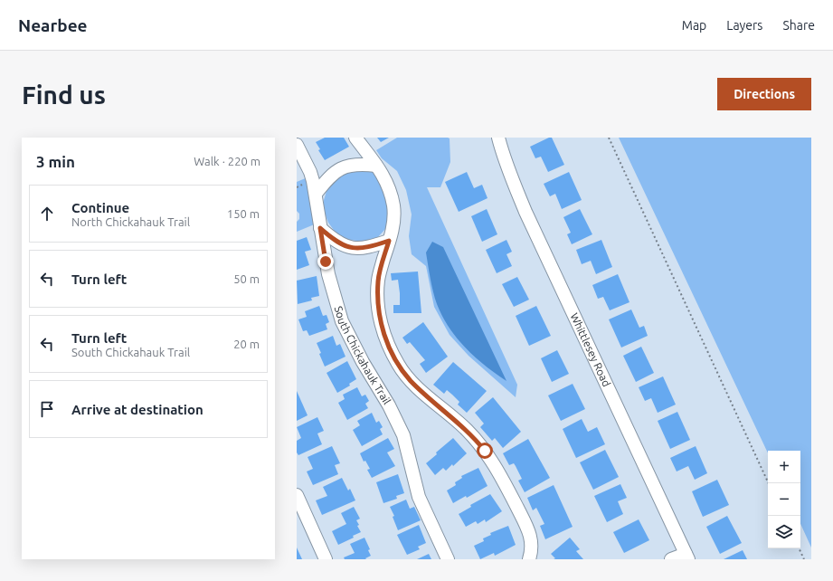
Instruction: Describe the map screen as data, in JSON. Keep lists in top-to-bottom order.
{
  "streets": {
    "street": ["Whittlesey Road", "South Chickahauk Trail"]
  },
  "page": {
    "header": "Nearbee",
    "nav": ["Map", "Layers", "Share"],
    "buttons": "Directions",
    "title": "Find us",
    "heading": ["3 min", "Walk · 220 m"],
    "list": [
      ["Continue", "North Chickahauk Trail", "150 m"],
      ["Turn left", "50 m"],
      ["Turn left", "South Chickahauk Trail", "20 m"],
      "Arrive at destination"
    ],
    "map_buttons": ["+", "−"]
  }
}
